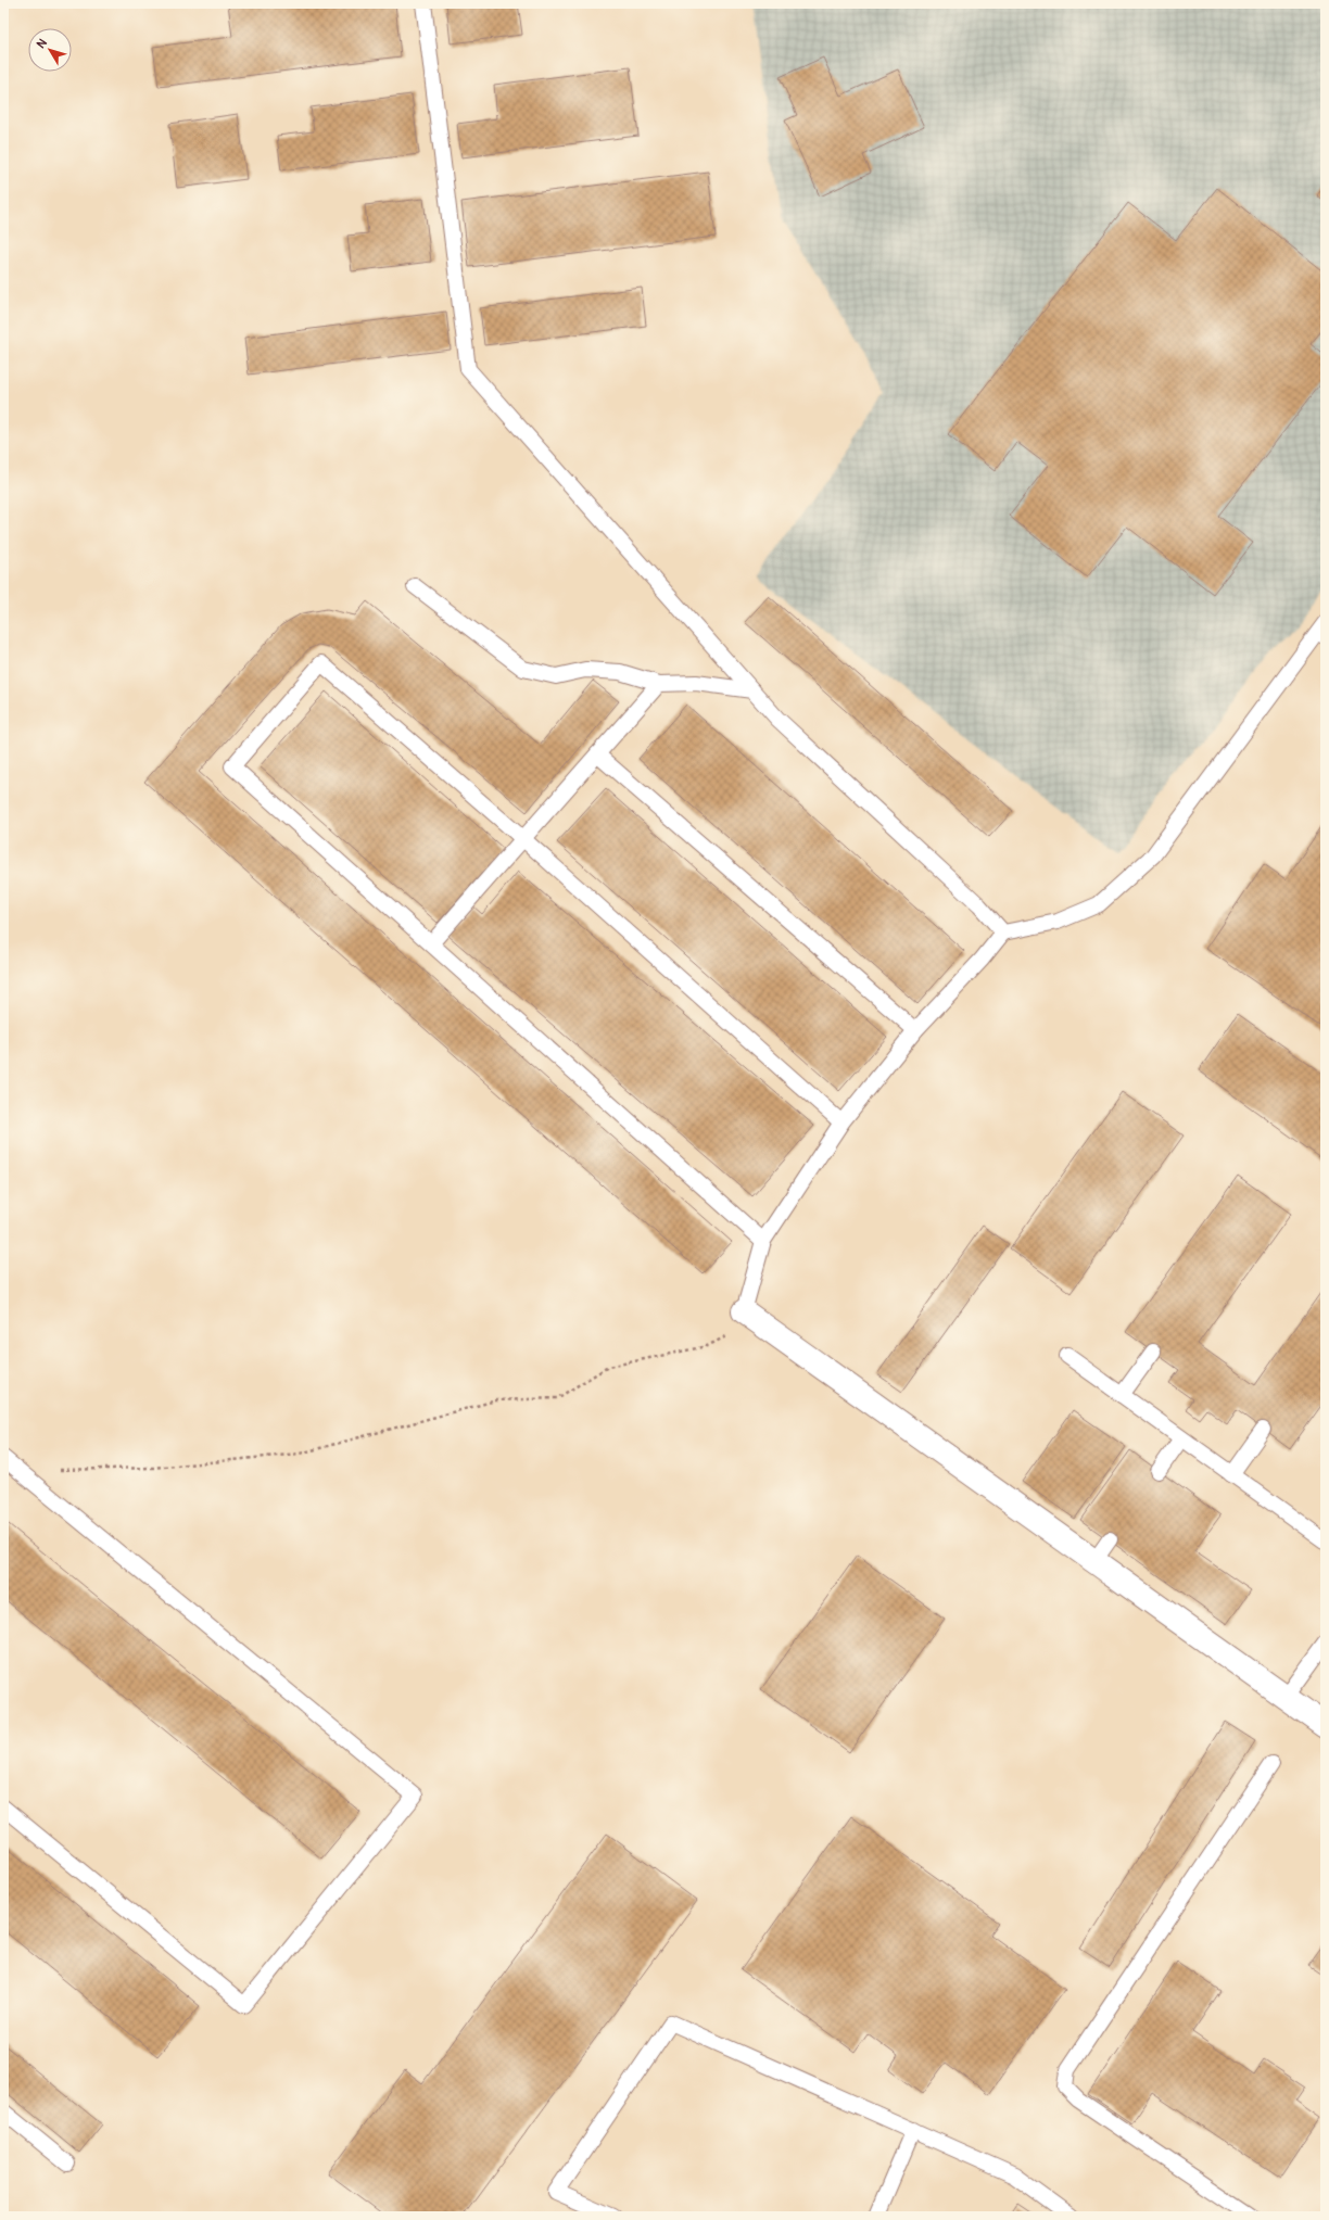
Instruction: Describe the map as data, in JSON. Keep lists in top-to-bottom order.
{
  "north": "top left"
}
